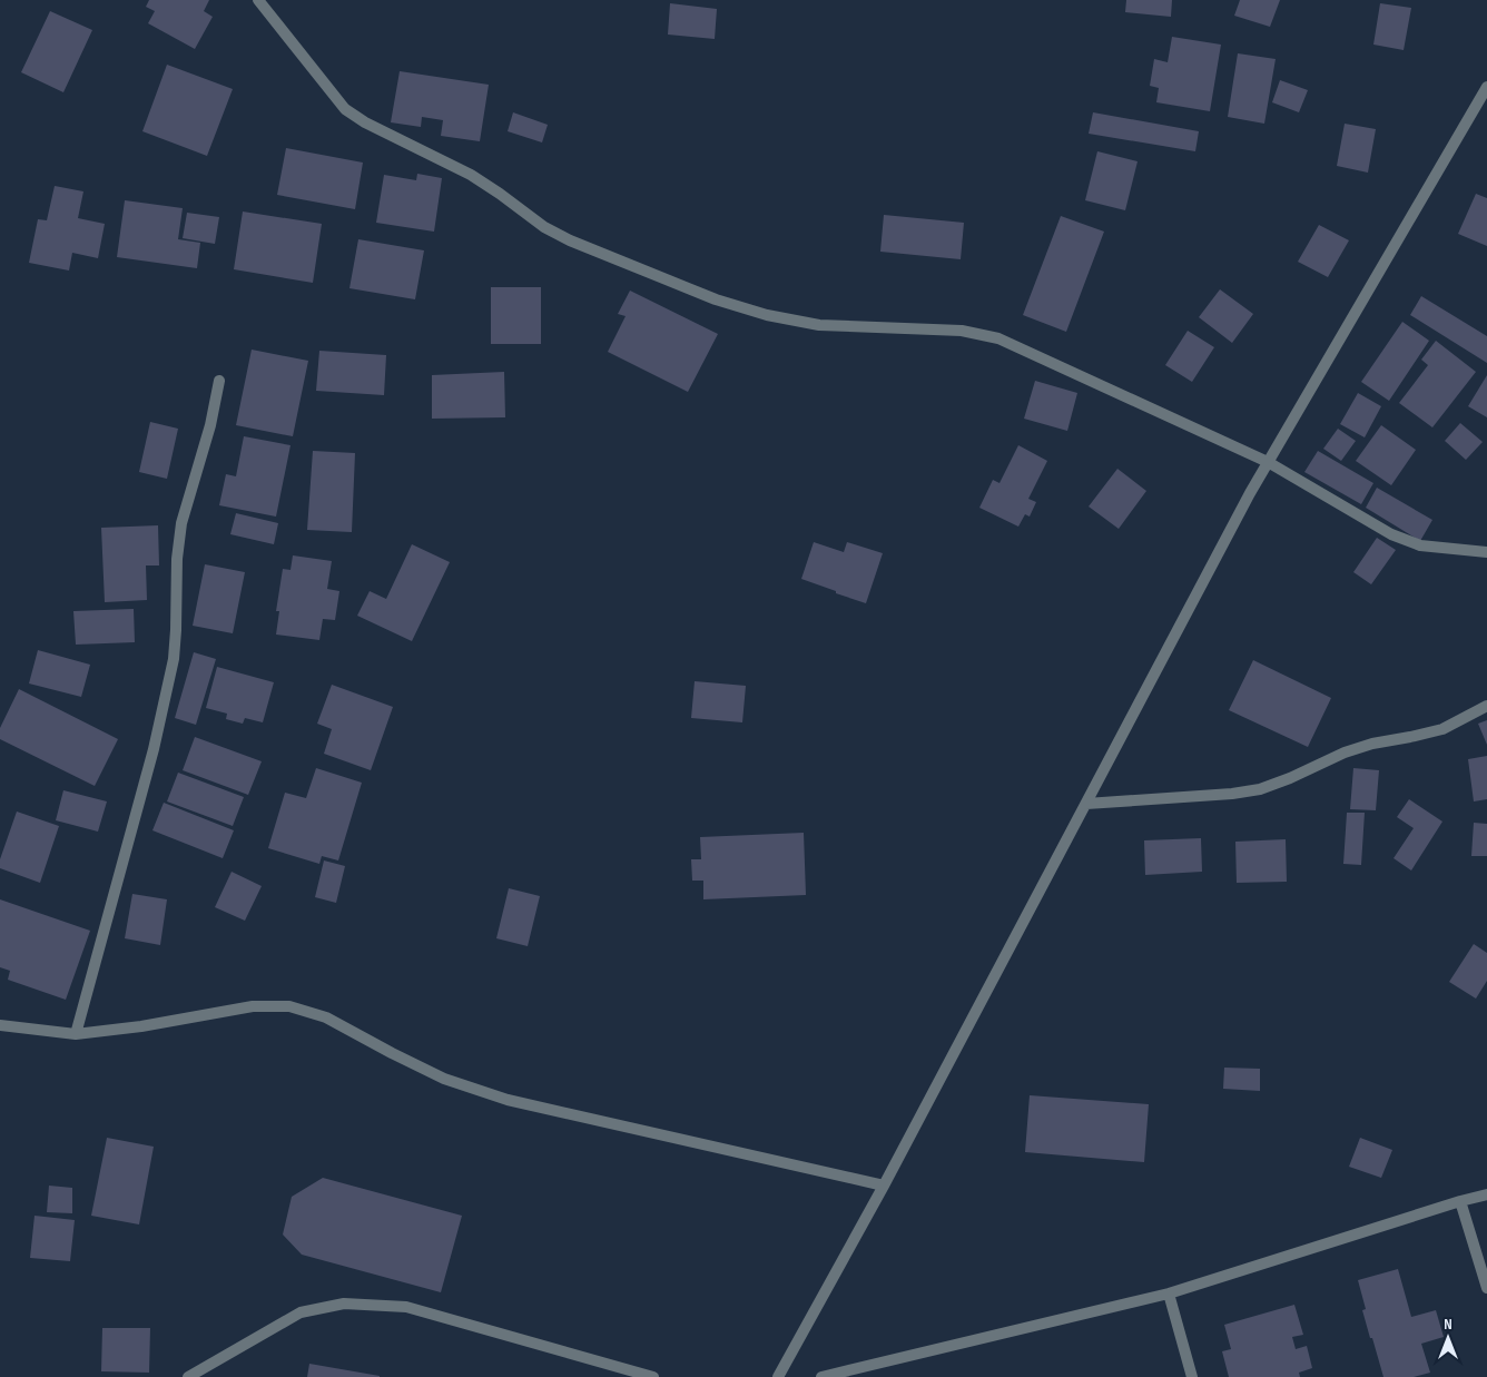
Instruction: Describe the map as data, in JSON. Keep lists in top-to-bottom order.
{
  "north": "top"
}
